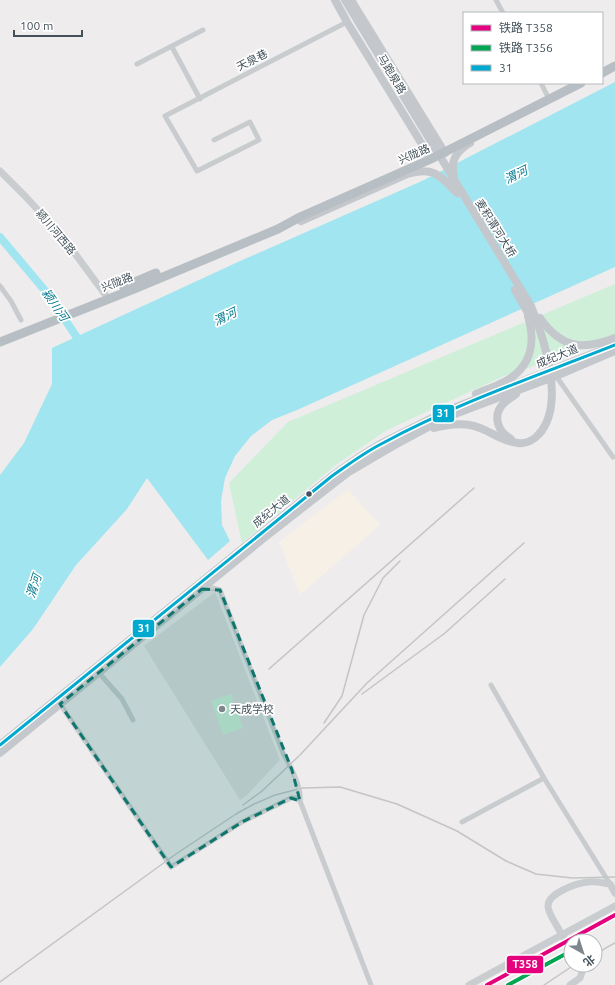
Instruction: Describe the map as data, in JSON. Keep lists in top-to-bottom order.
{
  "streets": {
    "highway": ["兴陇路"],
    "main road": [
      "马跑泉路",
      "麦积渭河大桥",
      "颍川河西路",
      "成纪大道"
    ],
    "street": ["天泉巷"]
  },
  "crossings": [
    ["天泉巷", "马跑泉路"],
    ["马跑泉路", "兴陇路"],
    ["马跑泉路", "麦积渭河大桥"],
    ["兴陇路", "颍川河西路"],
    ["麦积渭河大桥", "成纪大道"]
  ],
  "water": ["渭河", "颍川河"],
  "places": ["天成学校"],
  "lines": ["transit line 31", "rail line T358", "rail line T356"],
  "legend": ["铁路 T358", "铁路 T356", "31"],
  "scale_bar": "100 m",
  "north": "bottom right"
}
